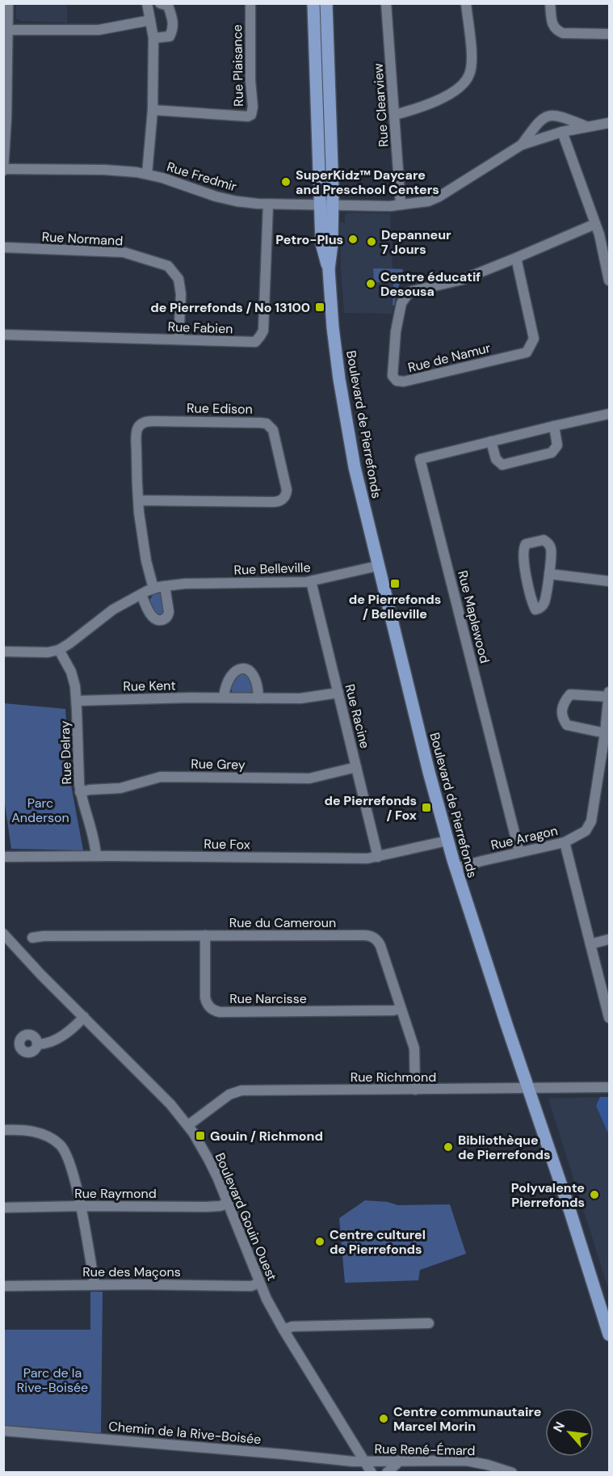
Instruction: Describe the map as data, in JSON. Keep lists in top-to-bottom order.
{
  "streets": {
    "main road": ["Boulevard de Pierrefonds"],
    "street": [
      "Rue Plaisance",
      "Rue Clearview",
      "Rue Fredmir",
      "Rue Normand",
      "Rue Fabien",
      "Rue de Namur",
      "Rue Edison",
      "Rue Belleville",
      "Rue Maplewood",
      "Rue Kent",
      "Rue Racine",
      "Rue Delray",
      "Rue Grey",
      "Rue Aragon",
      "Rue Fox",
      "Rue du Cameroun",
      "Rue Narcisse",
      "Rue Richmond",
      "Rue Raymond",
      "Boulevard Gouin Ouest",
      "Rue des Maçons",
      "Chemin de la Rive-Boisée",
      "Rue René-Émard"
    ]
  },
  "crossings": [
    ["Rue Clearview", "Rue Fredmir"],
    ["Rue Fredmir", "Rue Fabien"],
    ["Rue Fredmir", "Boulevard de Pierrefonds"],
    ["Rue Normand", "Rue Fabien"],
    ["Rue Edison", "Rue Belleville"],
    ["Boulevard de Pierrefonds", "Rue Belleville"],
    ["Boulevard de Pierrefonds", "Rue Aragon"],
    ["Boulevard de Pierrefonds", "Rue Fox"],
    ["Boulevard de Pierrefonds", "Rue Richmond"],
    ["Rue Belleville", "Rue Racine"],
    ["Rue Belleville", "Rue Delray"],
    ["Rue Maplewood", "Rue Aragon"],
    ["Rue Kent", "Rue Racine"],
    ["Rue Kent", "Rue Delray"],
    ["Rue Racine", "Rue Grey"],
    ["Rue Racine", "Rue Fox"],
    ["Rue Delray", "Rue Grey"],
    ["Rue Delray", "Rue Fox"],
    ["Rue du Cameroun", "Rue Narcisse"],
    ["Rue du Cameroun", "Rue Richmond"],
    ["Rue Richmond", "Boulevard Gouin Ouest"],
    ["Rue Raymond", "Boulevard Gouin Ouest"],
    ["Boulevard Gouin Ouest", "Rue des Maçons"],
    ["Boulevard Gouin Ouest", "Chemin de la Rive-Boisée"],
    ["Boulevard Gouin Ouest", "Rue René-Émard"],
    ["Chemin de la Rive-Boisée", "Rue René-Émard"]
  ],
  "parks": ["Parc Anderson", "Parc de la Rive-Boisée"],
  "places": {
    "other": [
      "SuperKidz™ Daycare and Preschool Centers",
      "Petro-Plus",
      "Depanneur 7 Jours",
      "Centre éducatif Desousa",
      "Bibliothèque de Pierrefonds",
      "Polyvalente Pierrefonds",
      "Centre culturel de Pierrefonds",
      "Centre communautaire Marcel Morin"
    ],
    "transit": [
      "de Pierrefonds / No 13100",
      "de Pierrefonds / Belleville",
      "de Pierrefonds / Fox",
      "Gouin / Richmond"
    ]
  },
  "north": "top left"
}
